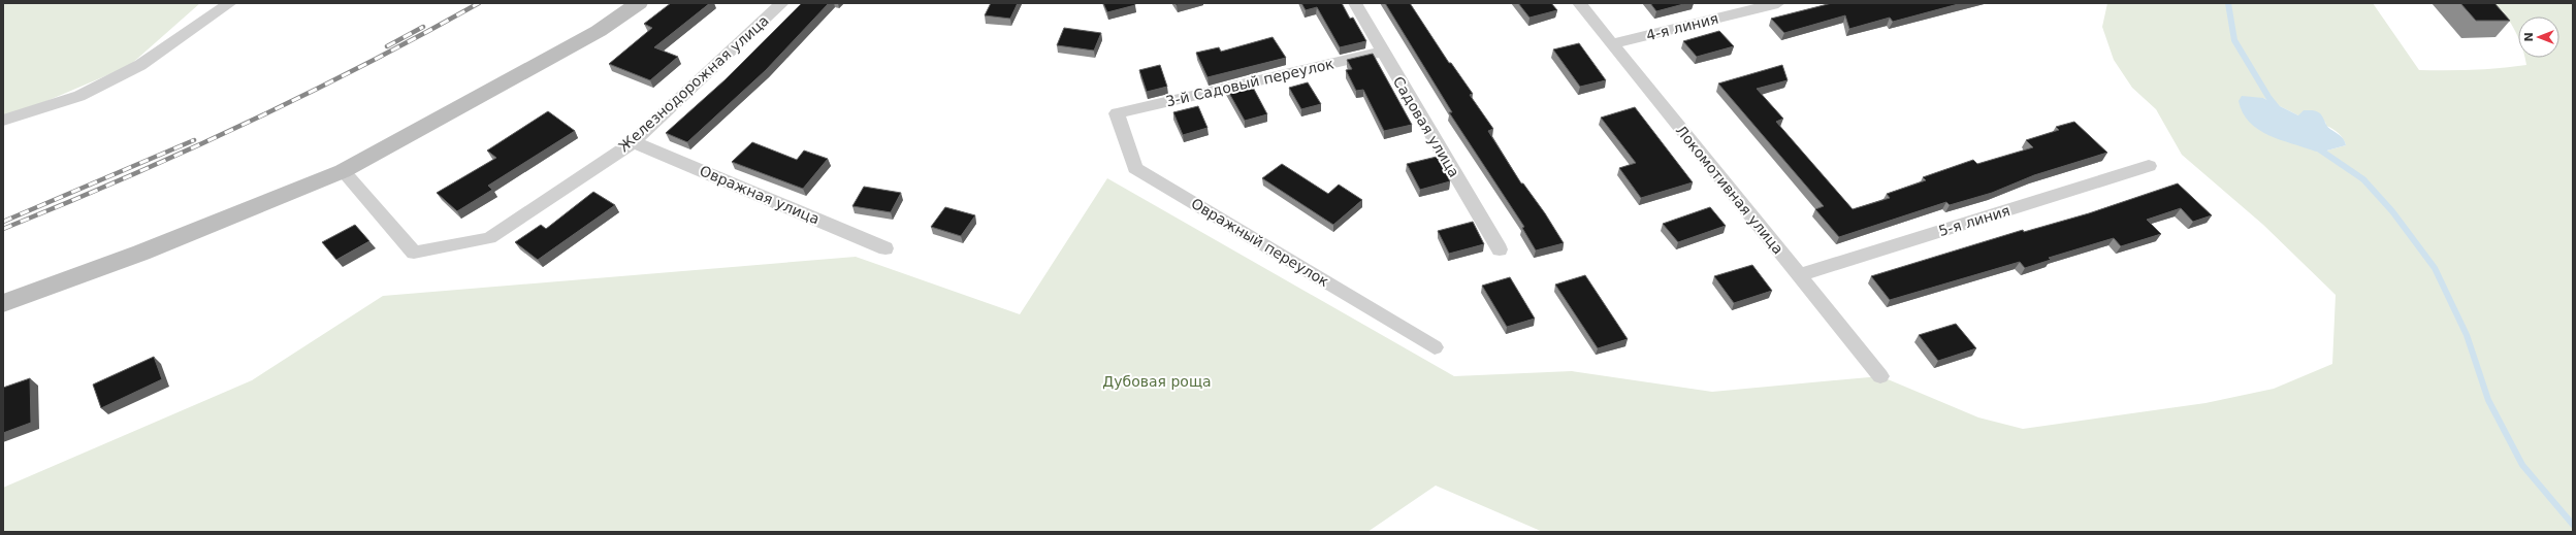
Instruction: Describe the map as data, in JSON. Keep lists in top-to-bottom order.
{
  "streets": {
    "street": [
      "4-я линия",
      "3-й Садовый переулок",
      "Железнодорожная улица",
      "Садовая улица",
      "Локомотивная улица",
      "Овражная улица",
      "5-я линия",
      "Овражный переулок"
    ]
  },
  "crossings": [
    ["4-я линия", "Локомотивная улица"],
    ["3-й Садовый переулок", "Садовая улица"],
    ["3-й Садовый переулок", "Овражный переулок"],
    ["Железнодорожная улица", "Овражная улица"],
    ["Локомотивная улица", "5-я линия"]
  ],
  "parks": ["Дубовая роща"],
  "north": "left"
}
